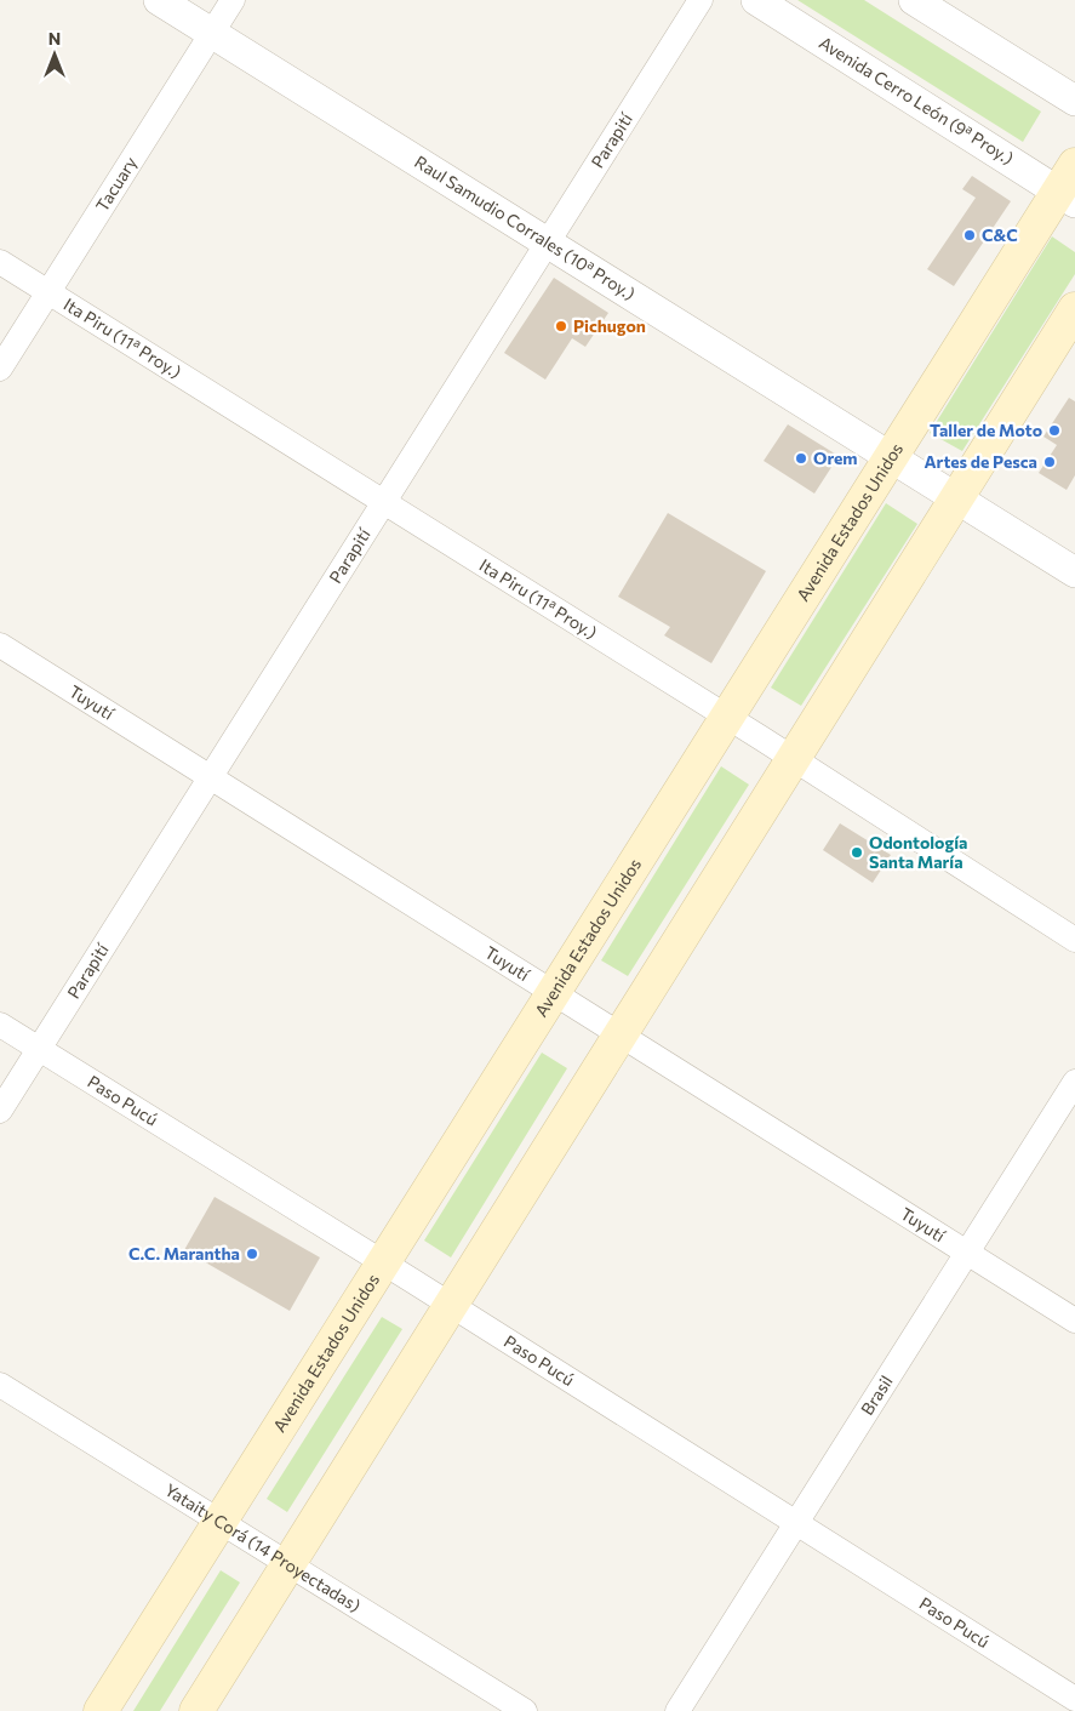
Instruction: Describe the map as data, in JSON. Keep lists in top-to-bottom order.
{
  "streets": {
    "main road": ["Avenida Estados Unidos"],
    "street": [
      "Avenida Cerro León (9ª Proy.)",
      "Parapití",
      "Tacuary",
      "Raul Samudio Corrales (10ª Proy.)",
      "Ita Piru (11ª Proy.)",
      "Tuyutí",
      "Paso Pucú",
      "Brasil",
      "Yataity Corá (14 Proyectadas)"
    ]
  },
  "crossings": [
    ["Avenida Cerro León (9ª Proy.)", "Avenida Estados Unidos"],
    ["Parapití", "Raul Samudio Corrales (10ª Proy.)"],
    ["Parapití", "Ita Piru (11ª Proy.)"],
    ["Parapití", "Tuyutí"],
    ["Parapití", "Paso Pucú"],
    ["Tacuary", "Raul Samudio Corrales (10ª Proy.)"],
    ["Tacuary", "Ita Piru (11ª Proy.)"],
    ["Raul Samudio Corrales (10ª Proy.)", "Avenida Estados Unidos"],
    ["Ita Piru (11ª Proy.)", "Avenida Estados Unidos"],
    ["Avenida Estados Unidos", "Tuyutí"],
    ["Avenida Estados Unidos", "Paso Pucú"],
    ["Avenida Estados Unidos", "Yataity Corá (14 Proyectadas)"],
    ["Tuyutí", "Brasil"],
    ["Paso Pucú", "Brasil"]
  ],
  "places": [
    "C&C",
    "Pichugon",
    "Taller de Moto",
    "Orem",
    "Artes de Pesca",
    "Odontología Santa María",
    "C.C. Marantha"
  ],
  "north": "top"
}
